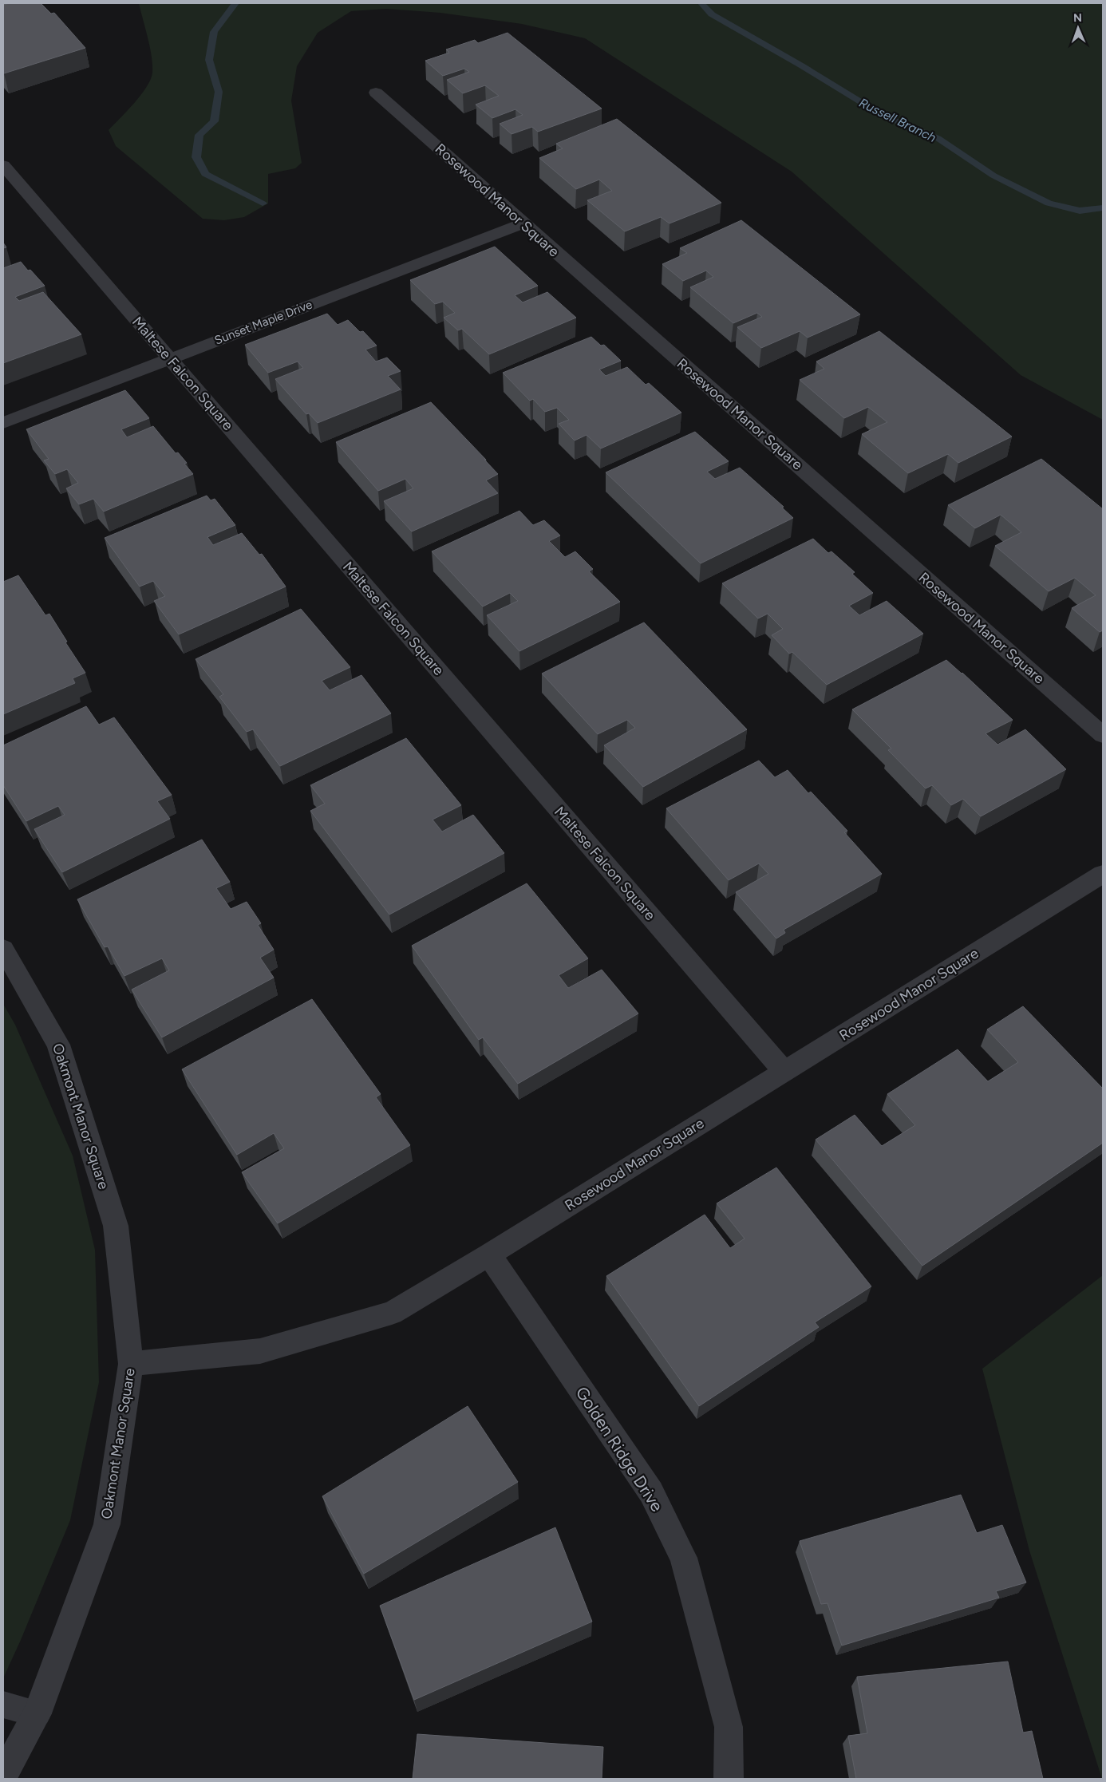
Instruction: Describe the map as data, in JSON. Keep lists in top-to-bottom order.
{
  "streets": {
    "street": [
      "Rosewood Manor Square",
      "Sunset Maple Drive",
      "Maltese Falcon Square",
      "Oakmont Manor Square",
      "Golden Ridge Drive"
    ]
  },
  "crossings": [
    ["Rosewood Manor Square", "Sunset Maple Drive"],
    ["Rosewood Manor Square", "Maltese Falcon Square"],
    ["Rosewood Manor Square", "Oakmont Manor Square"],
    ["Rosewood Manor Square", "Golden Ridge Drive"],
    ["Sunset Maple Drive", "Maltese Falcon Square"]
  ],
  "water": ["Russell Branch"],
  "north": "top"
}
